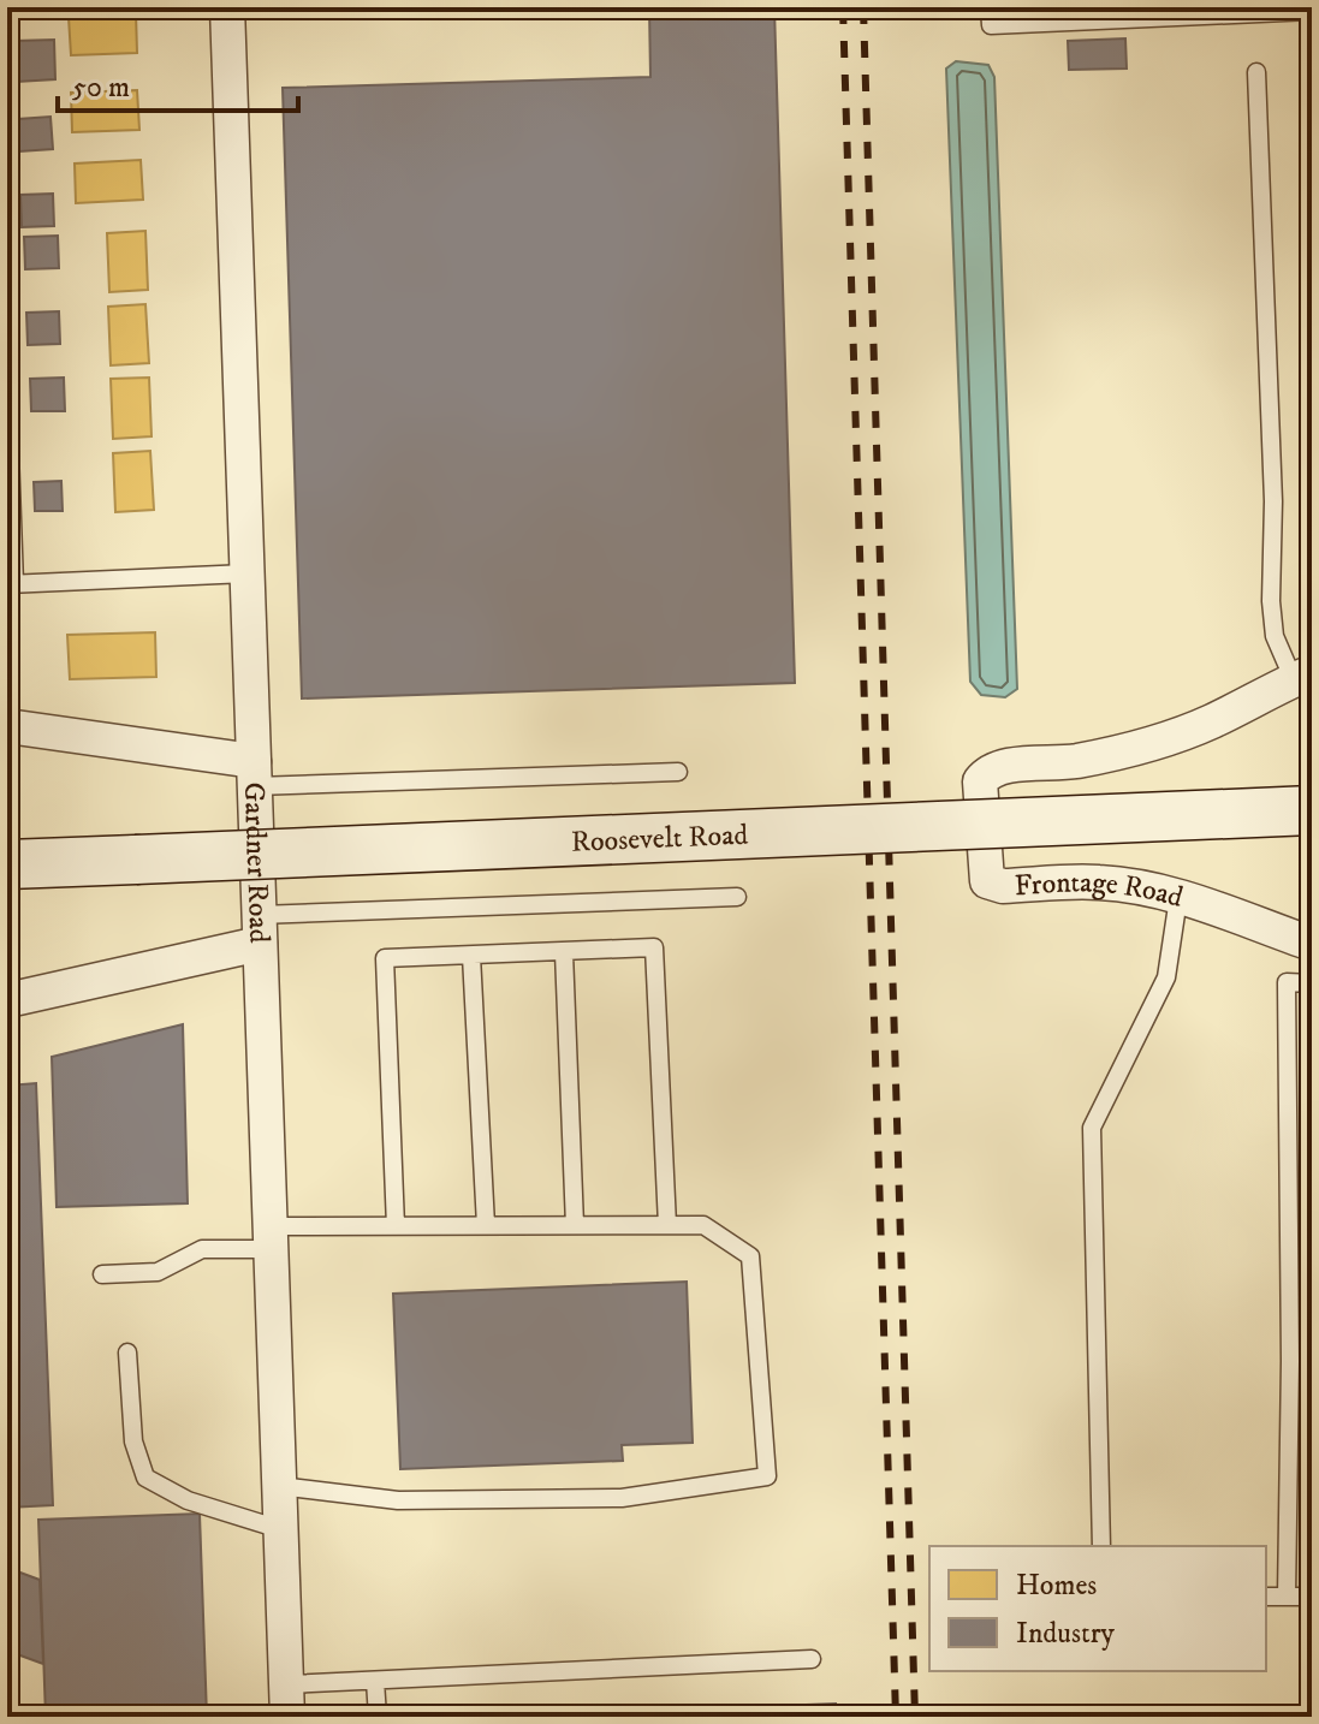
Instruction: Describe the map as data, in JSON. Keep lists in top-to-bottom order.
{
  "streets": {
    "main road": ["Roosevelt Road"],
    "street": ["Gardner Road", "Frontage Road"]
  },
  "legend": ["Homes", "Industry"],
  "scale_bar": "50 m"
}
